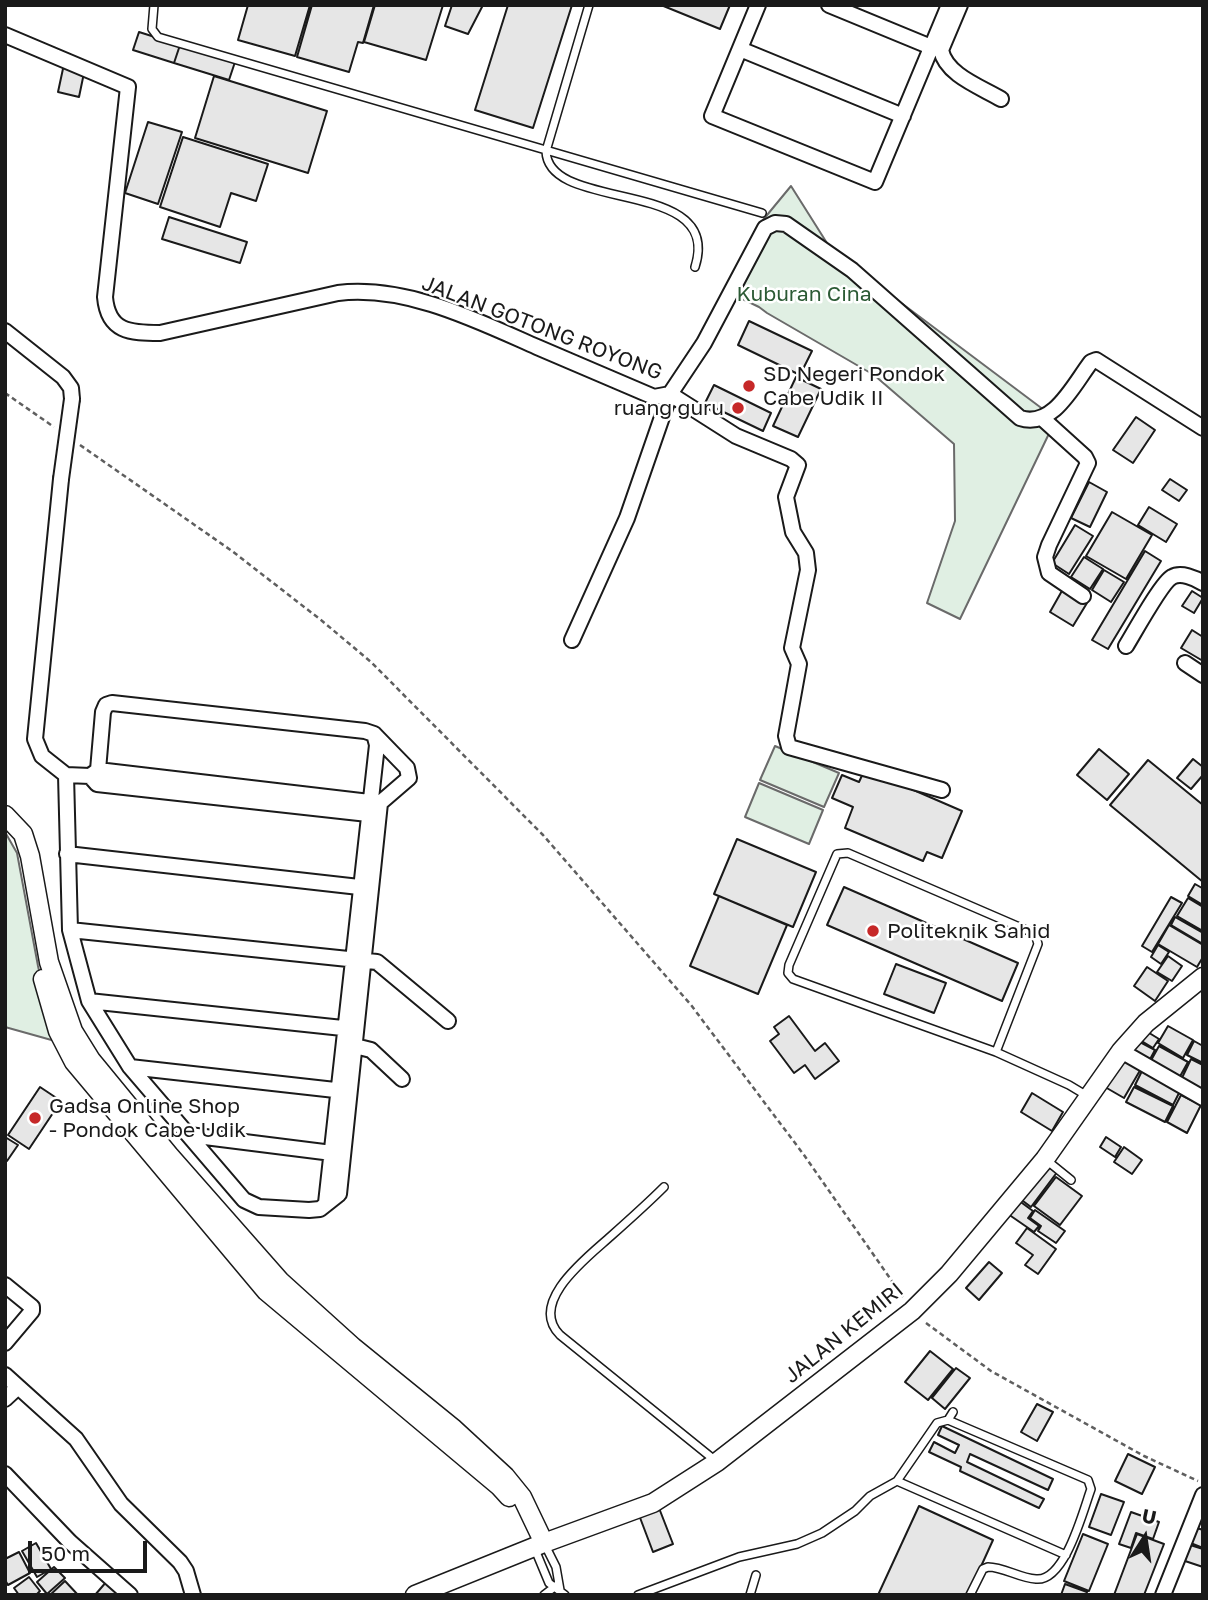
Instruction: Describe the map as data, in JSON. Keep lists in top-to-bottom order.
{
  "streets": {
    "street": ["JALAN GOTONG ROYONG", "JALAN KEMIRI"]
  },
  "parks": ["Kuburan Cina"],
  "places": [
    "SD Negeri Pondok Cabe Udik II",
    "ruang guru",
    "Politeknik Sahid",
    "Gadsa Online Shop - Pondok Cabe Udik"
  ],
  "scale_bar": "50 m",
  "north": "top"
}
